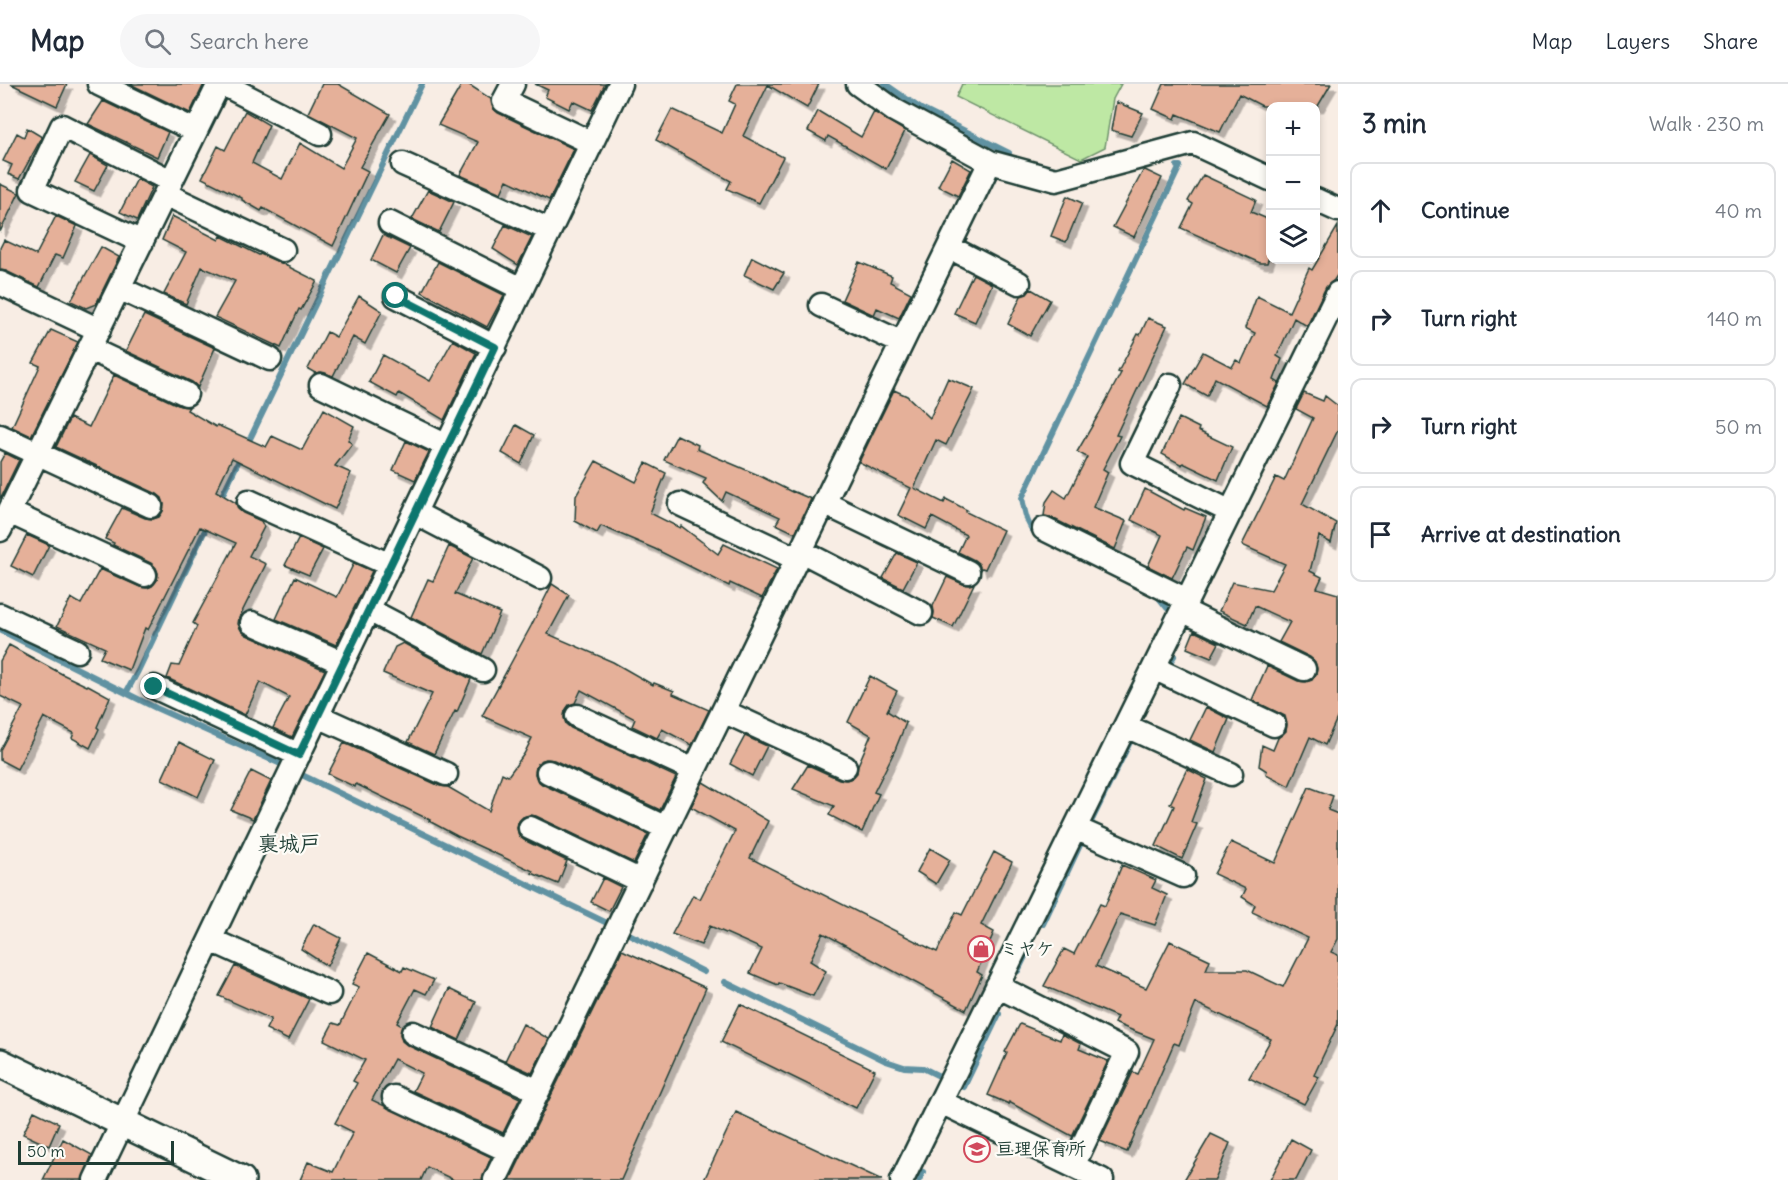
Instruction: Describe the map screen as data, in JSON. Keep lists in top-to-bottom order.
{
  "districts": ["裏城戸"],
  "places": {
    "shop": ["ミヤケ"],
    "school or university": ["亘理保育所"]
  },
  "scale_bar": "50 m",
  "page": {
    "header": "Map",
    "search": "Search here",
    "nav": ["Map", "Layers", "Share"],
    "heading": ["3 min", "Walk · 230 m"],
    "map_buttons": ["+", "−"],
    "list": [
      ["Continue", "40 m"],
      ["Turn right", "140 m"],
      ["Turn right", "50 m"],
      "Arrive at destination"
    ],
    "scale": "50 m"
  }
}
